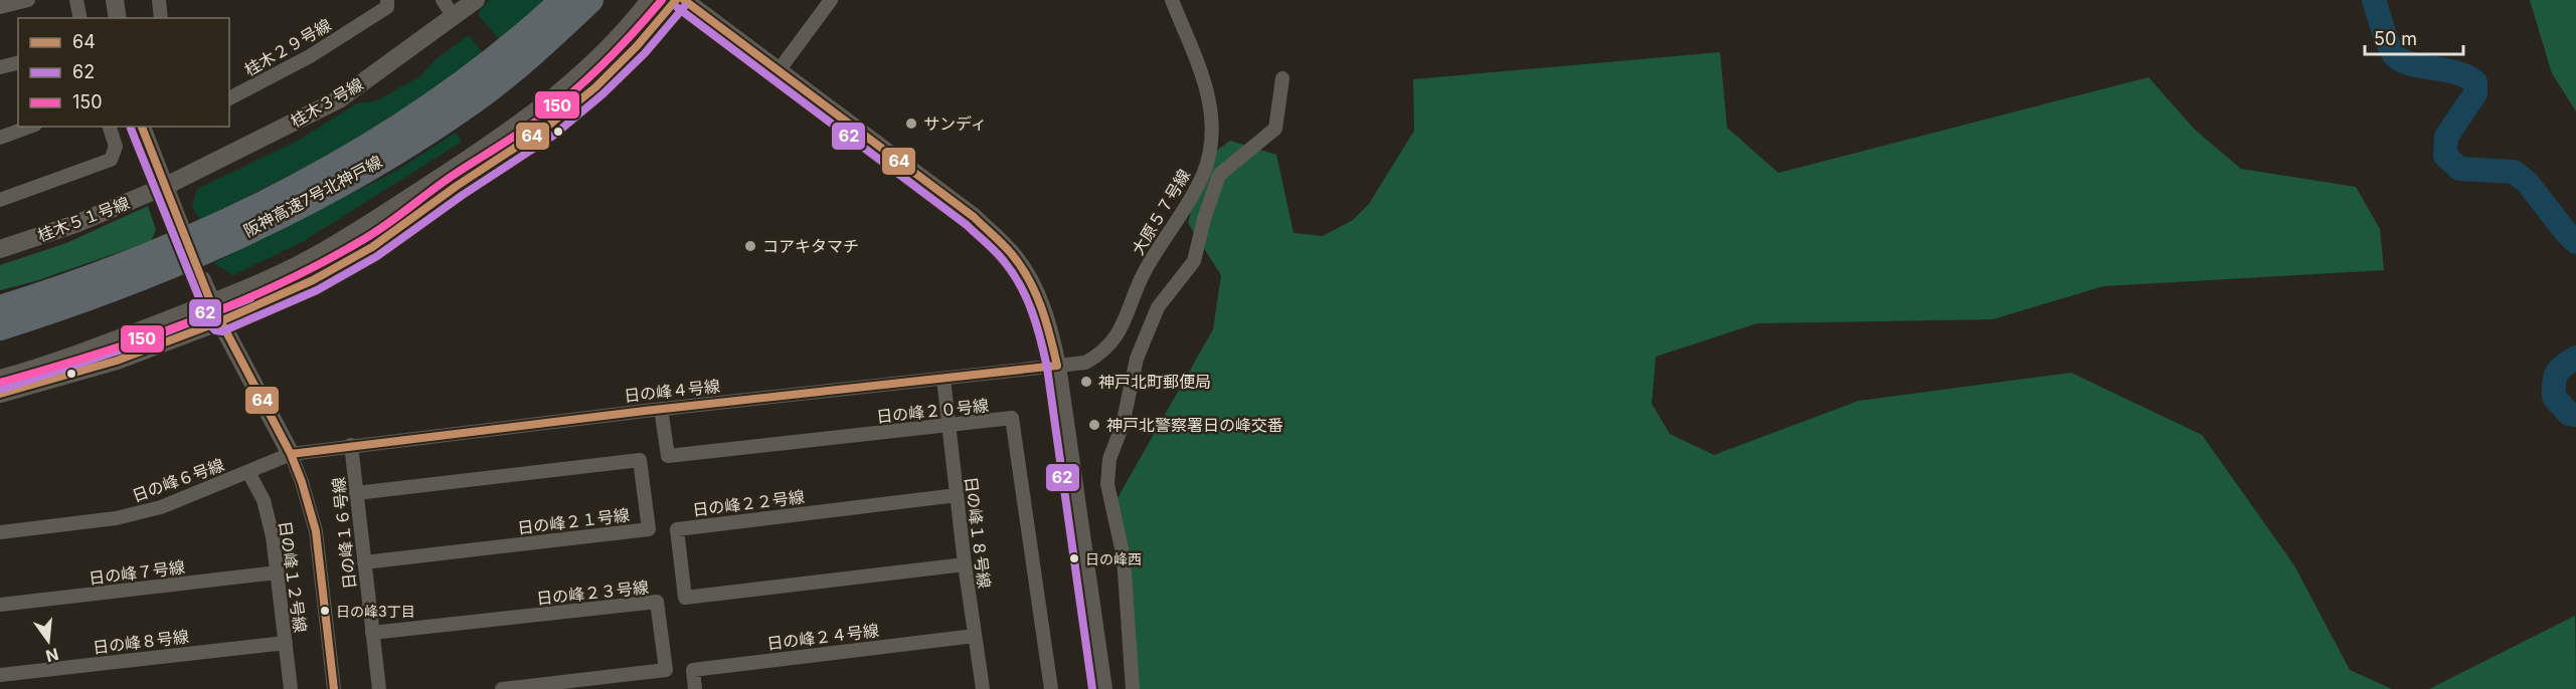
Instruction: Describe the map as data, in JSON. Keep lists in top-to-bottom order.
{
  "streets": {
    "highway": ["阪神高速7号北神戸線"],
    "street": [
      "桂木２９号線",
      "桂木３号線",
      "大原５７号線",
      "桂木５１号線",
      "日の峰４号線",
      "日の峰２０号線",
      "日の峰６号線",
      "日の峰２２号線",
      "日の峰２１号線",
      "日の峰１８号線",
      "日の峰１６号線",
      "日の峰７号線",
      "日の峰１２号線",
      "日の峰２３号線",
      "日の峰２４号線",
      "日の峰８号線"
    ]
  },
  "crossings": [
    ["桂木３号線", "桂木５１号線"],
    ["大原５７号線", "日の峰４号線"],
    ["日の峰４号線", "日の峰２０号線"],
    ["日の峰４号線", "日の峰６号線"],
    ["日の峰４号線", "日の峰１８号線"],
    ["日の峰４号線", "日の峰１６号線"],
    ["日の峰２０号線", "日の峰１８号線"],
    ["日の峰６号線", "日の峰１２号線"],
    ["日の峰２２号線", "日の峰１８号線"],
    ["日の峰２１号線", "日の峰１６号線"],
    ["日の峰１８号線", "日の峰２４号線"],
    ["日の峰１６号線", "日の峰２３号線"],
    ["日の峰７号線", "日の峰１２号線"],
    ["日の峰１２号線", "日の峰８号線"]
  ],
  "places": [
    "サンディ",
    "コアキタマチ",
    "神戸北町郵便局",
    "神戸北警察署日の峰交番",
    "日の峰西",
    "日の峰3丁目"
  ],
  "lines": ["transit line 64", "transit line 150", "transit line 62"],
  "legend": ["64", "62", "150"],
  "scale_bar": "50 m",
  "north": "bottom"
}
